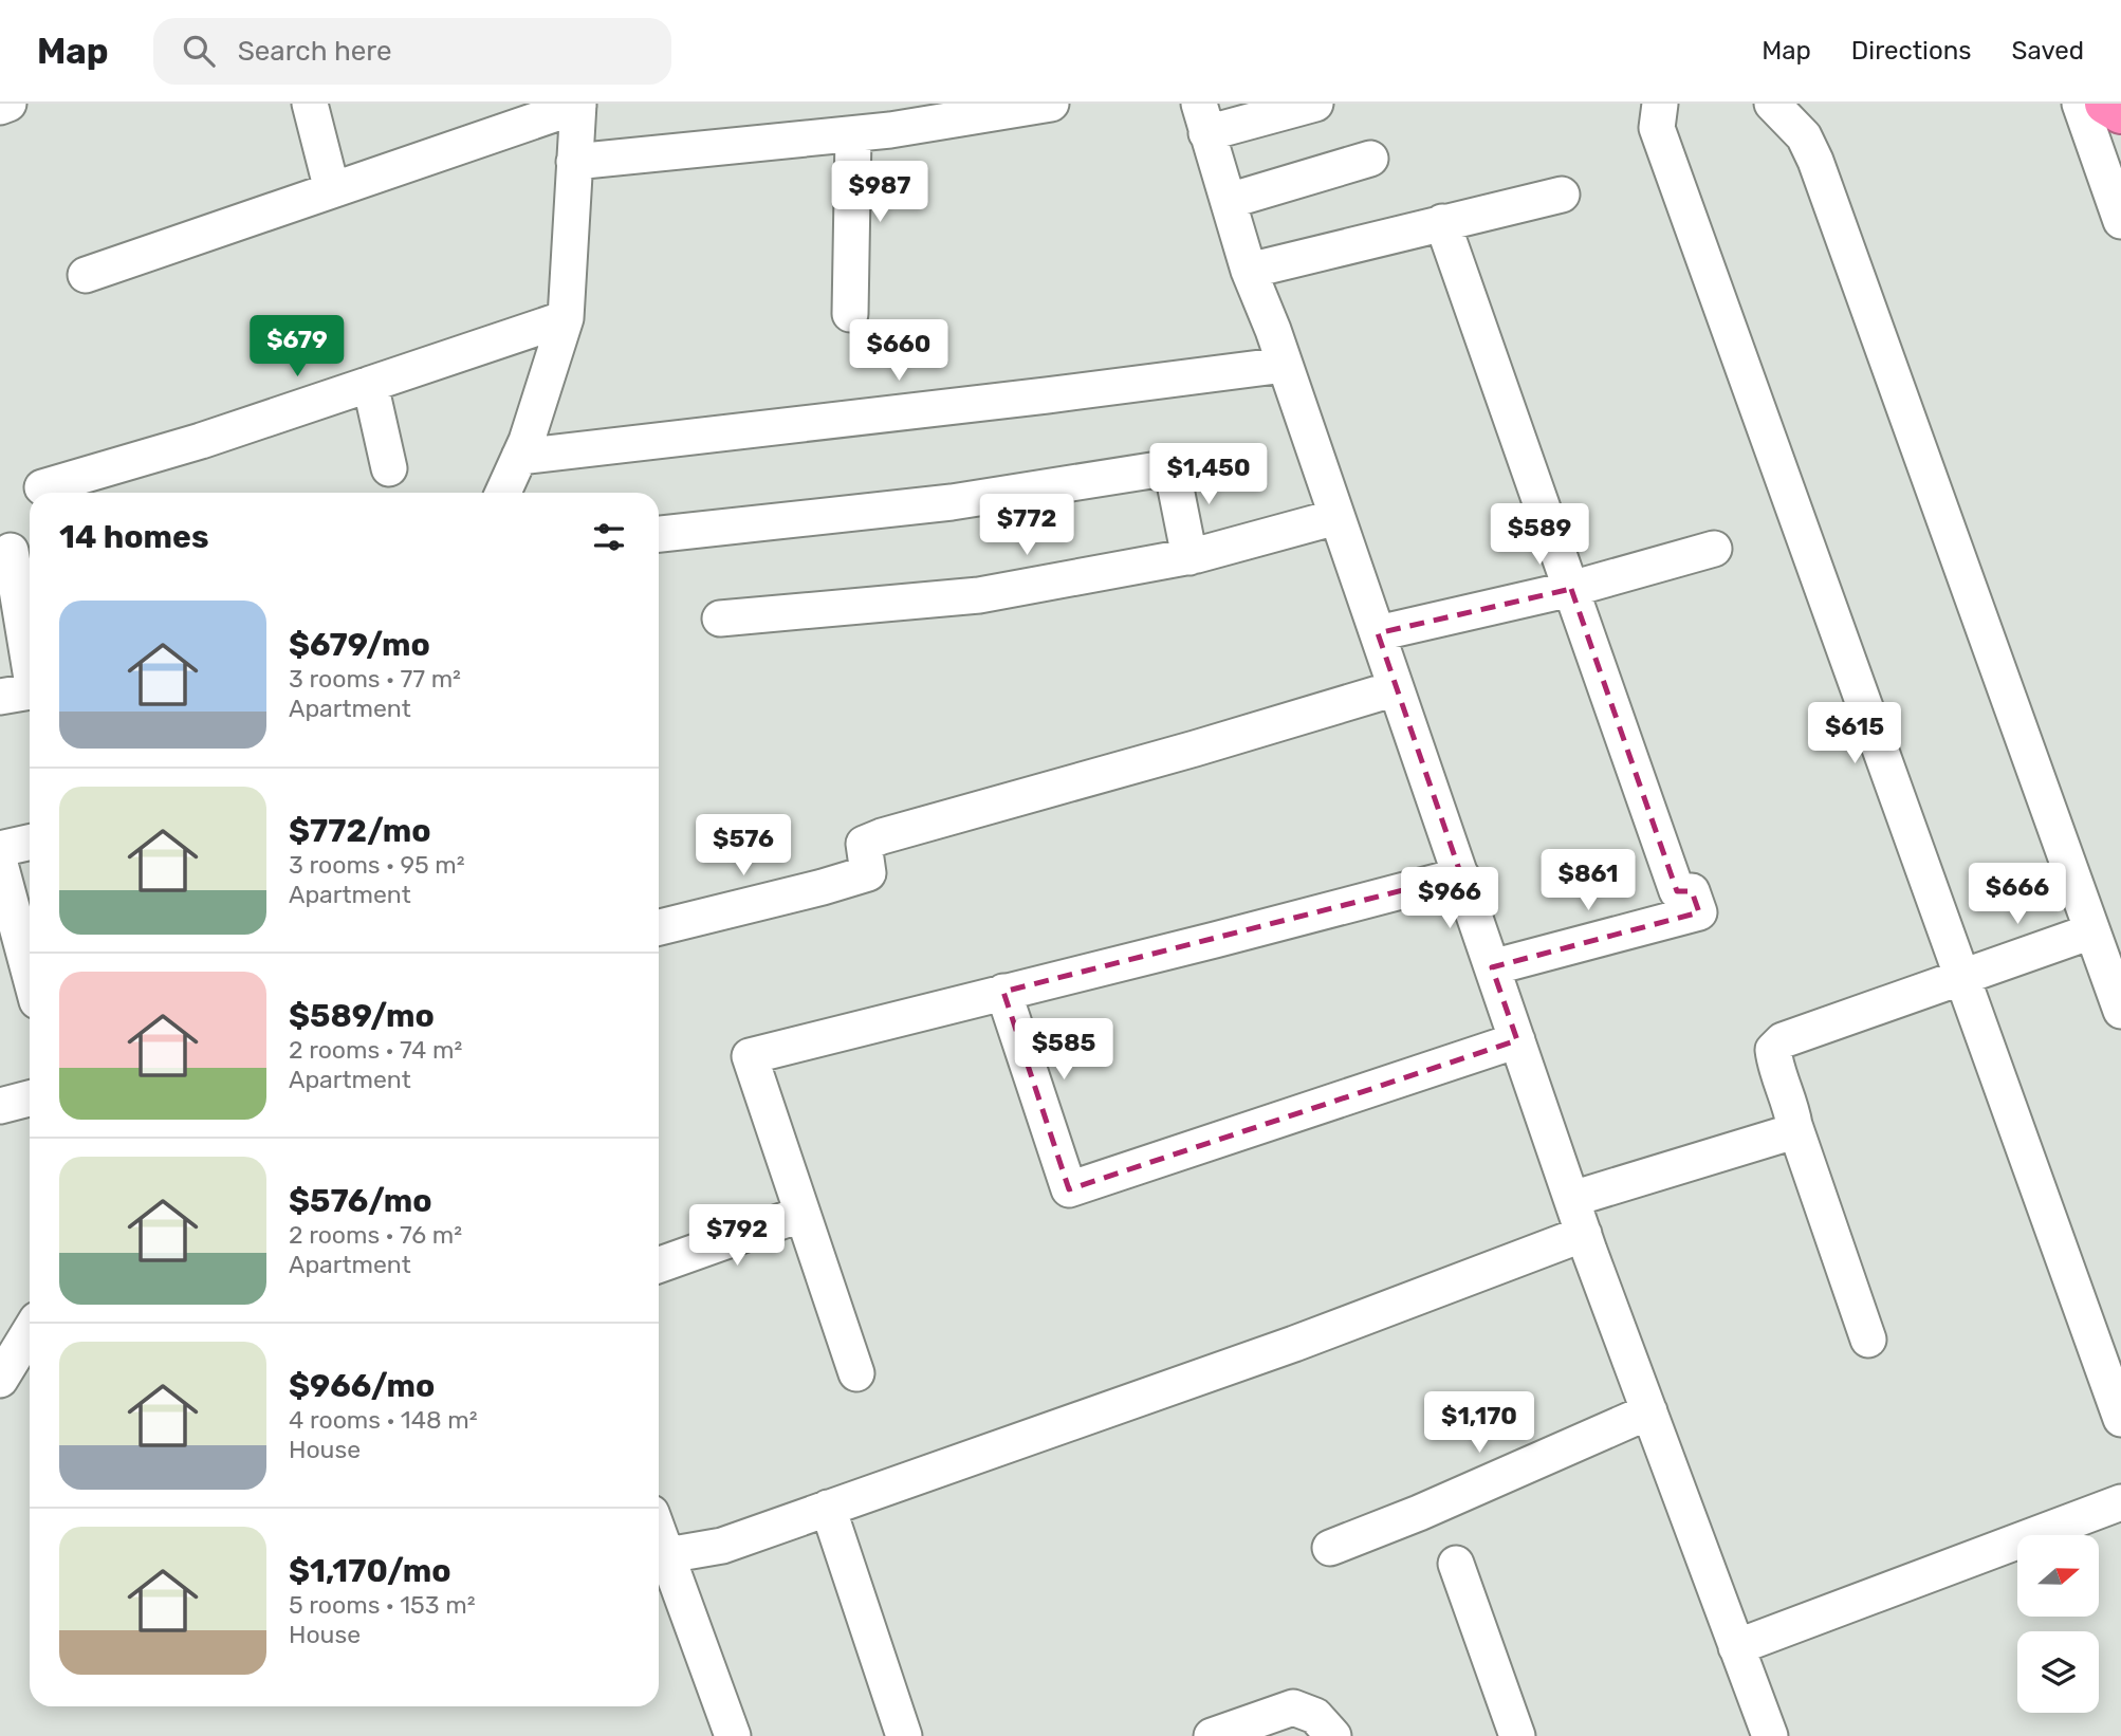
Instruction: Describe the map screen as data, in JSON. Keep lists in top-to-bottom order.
{
  "north": "right",
  "page": {
    "header": "Map",
    "search": "Search here",
    "nav": ["Map", "Directions", "Saved"],
    "price": [
      "$987",
      "$679",
      "$660",
      "$1,450",
      "$772",
      "$589",
      "$615",
      "$576",
      "$861",
      "$666",
      "$966",
      "$585",
      "$792",
      "$1,170"
    ],
    "heading": "14 homes",
    "list": [
      {
        "name": "$679/mo",
        "note": "3 rooms · 77 m² · Apartment"
      },
      {
        "name": "$772/mo",
        "note": "3 rooms · 95 m² · Apartment"
      },
      {
        "name": "$589/mo",
        "note": "2 rooms · 74 m² · Apartment"
      },
      {
        "name": "$576/mo",
        "note": "2 rooms · 76 m² · Apartment"
      },
      {
        "name": "$966/mo",
        "note": "4 rooms · 148 m² · House"
      },
      {
        "name": "$1,170/mo",
        "note": "5 rooms · 153 m² · House"
      }
    ]
  }
}
